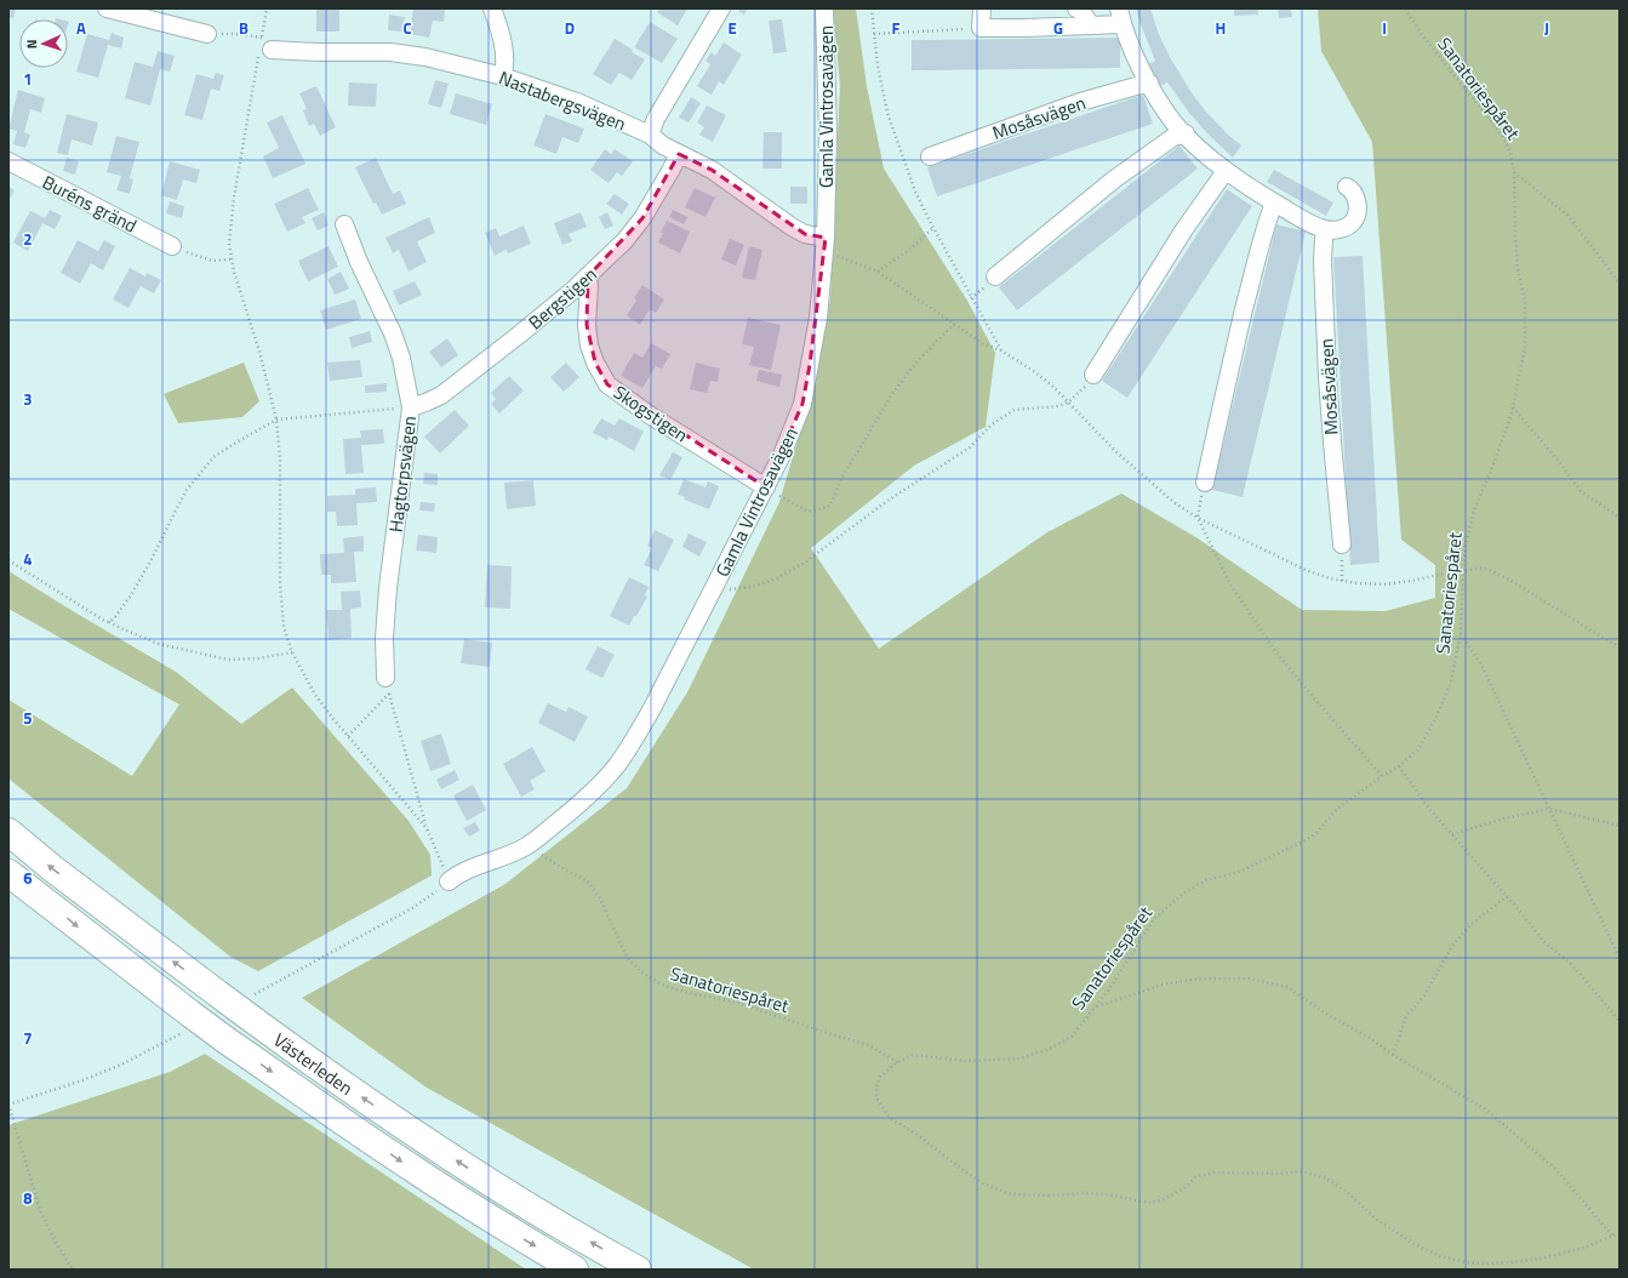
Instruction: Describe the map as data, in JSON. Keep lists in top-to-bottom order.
{
  "streets": {
    "highway": ["Västerleden"],
    "street": [
      "Nastabergsvägen",
      "Gamla Vintrosavägen",
      "Mosåsvägen",
      "Buréns gränd",
      "Bergstigen",
      "Skogstigen",
      "Hagtorpsvägen"
    ],
    "path": ["Sanatoriespåret"]
  },
  "crossings": [
    ["Sanatoriespåret", "Gamla Vintrosavägen"],
    ["Nastabergsvägen", "Gamla Vintrosavägen"],
    ["Nastabergsvägen", "Bergstigen"],
    ["Gamla Vintrosavägen", "Skogstigen"],
    ["Bergstigen", "Skogstigen"],
    ["Bergstigen", "Hagtorpsvägen"]
  ],
  "north": "left",
  "grid": {
    "columns": [
      "A",
      "B",
      "C",
      "D",
      "E",
      "F",
      "G",
      "H",
      "I",
      "J"
    ],
    "rows": [
      "1",
      "2",
      "3",
      "4",
      "5",
      "6",
      "7",
      "8"
    ]
  }
}
